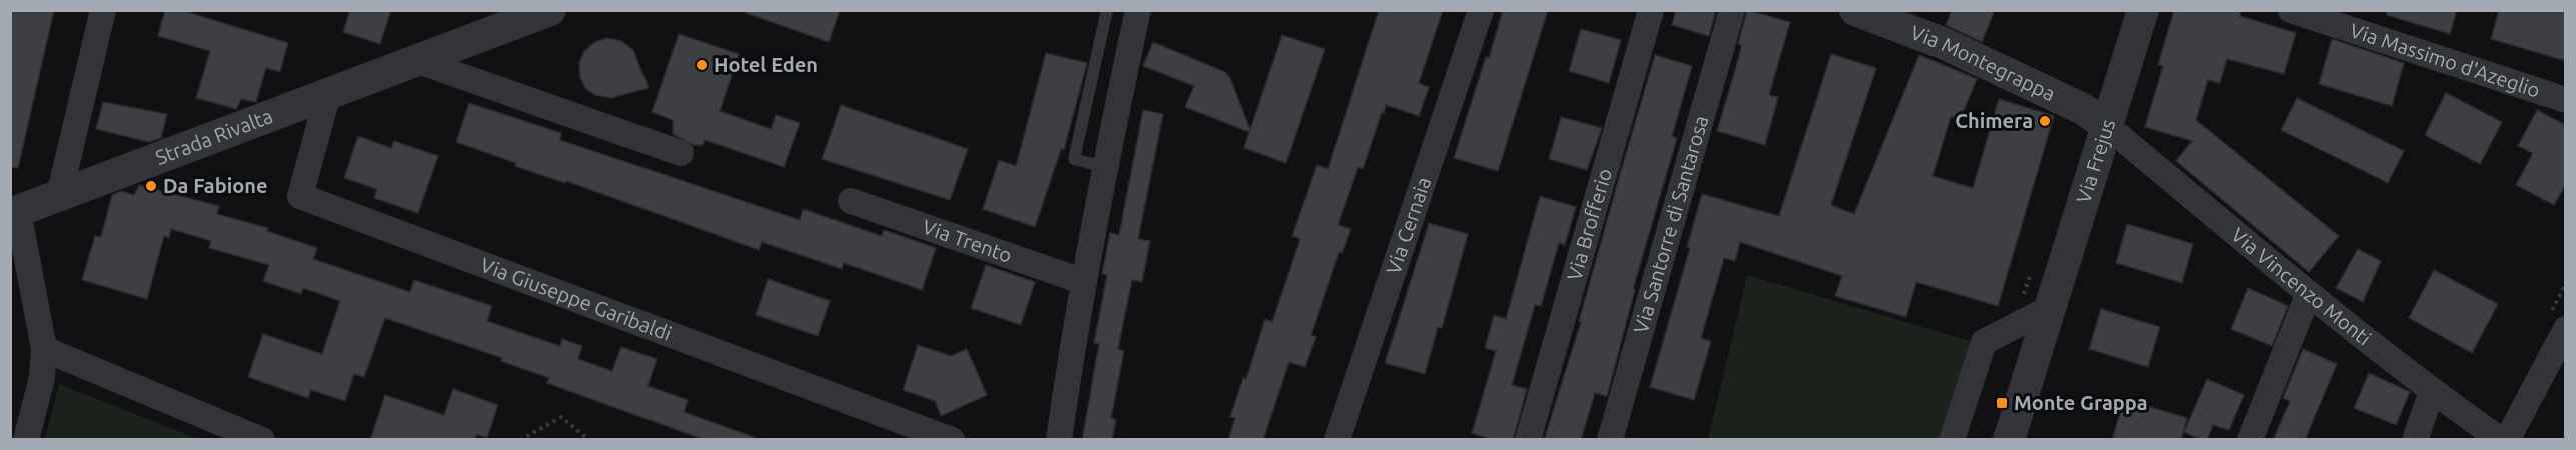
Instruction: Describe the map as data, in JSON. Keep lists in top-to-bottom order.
{
  "streets": {
    "street": [
      "Via Massimo d'Azeglio",
      "Via Montegrappa",
      "Strada Rivalta",
      "Via Frejus",
      "Via Cernaia",
      "Via Brofferio",
      "Via Santorre di Santarosa",
      "Via Trento",
      "Via Vincenzo Monti",
      "Via Giuseppe Garibaldi"
    ]
  },
  "crossings": [
    ["Via Montegrappa", "Via Frejus"],
    ["Via Montegrappa", "Via Vincenzo Monti"],
    ["Strada Rivalta", "Via Giuseppe Garibaldi"],
    ["Via Frejus", "Via Vincenzo Monti"]
  ],
  "places": {
    "other": ["Hotel Eden", "Chimera", "Da Fabione"],
    "transit": ["Monte Grappa"]
  }
}
